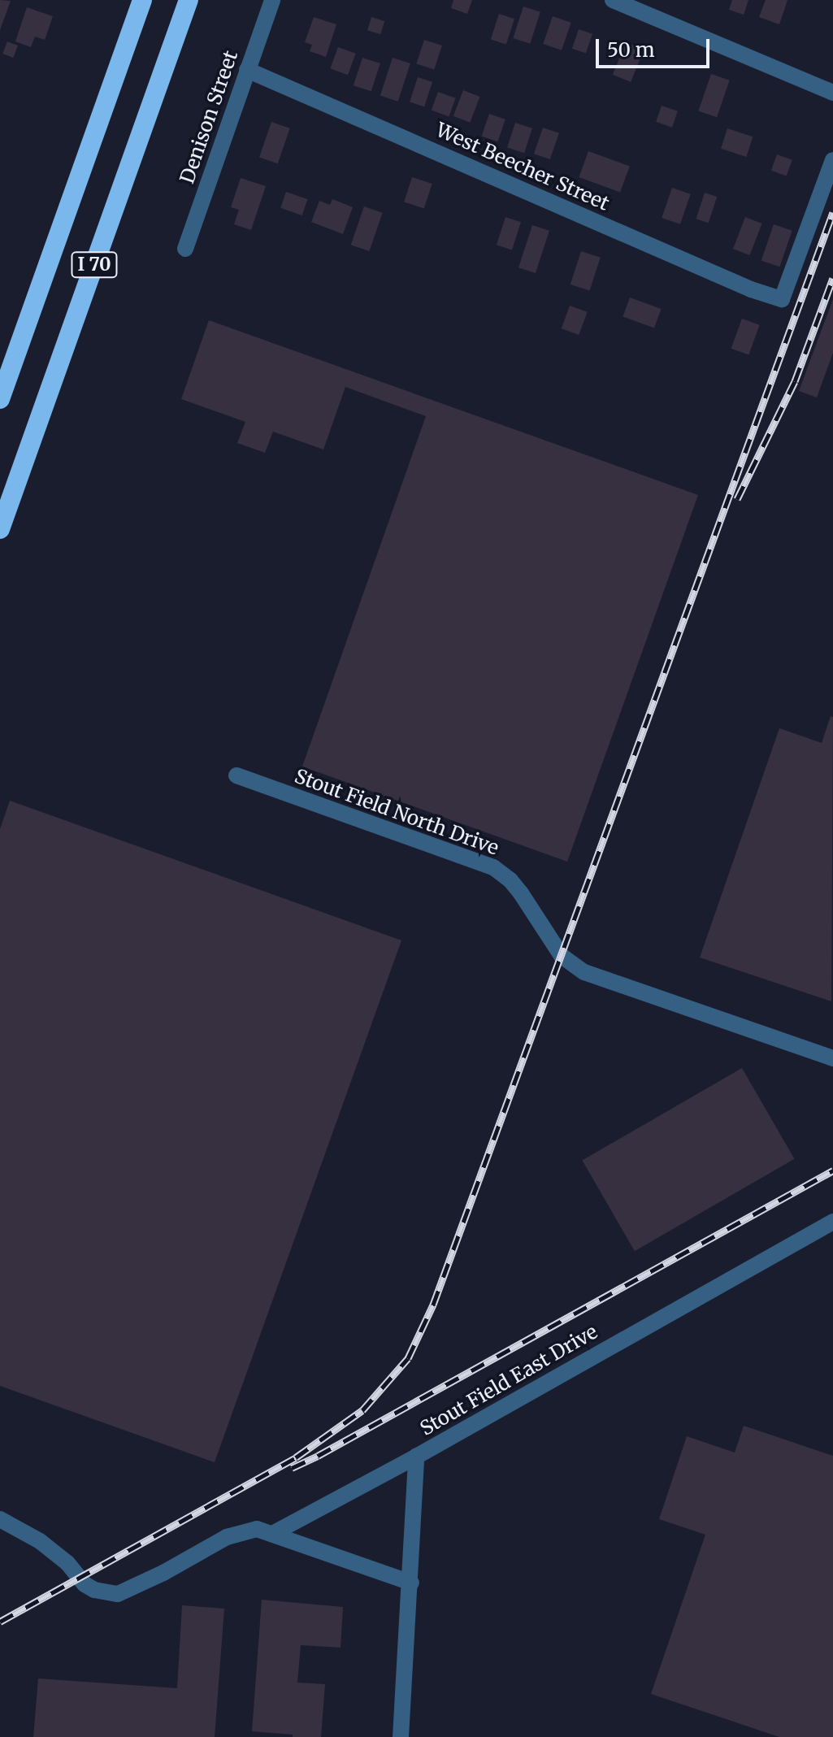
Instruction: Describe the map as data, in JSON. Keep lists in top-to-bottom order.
{
  "streets": {
    "highway": ["I 70"],
    "street": [
      "Denison Street",
      "West Beecher Street",
      "Stout Field North Drive",
      "Stout Field East Drive"
    ]
  },
  "crossings": [
    ["Denison Street", "West Beecher Street"]
  ],
  "scale_bar": "50 m"
}
